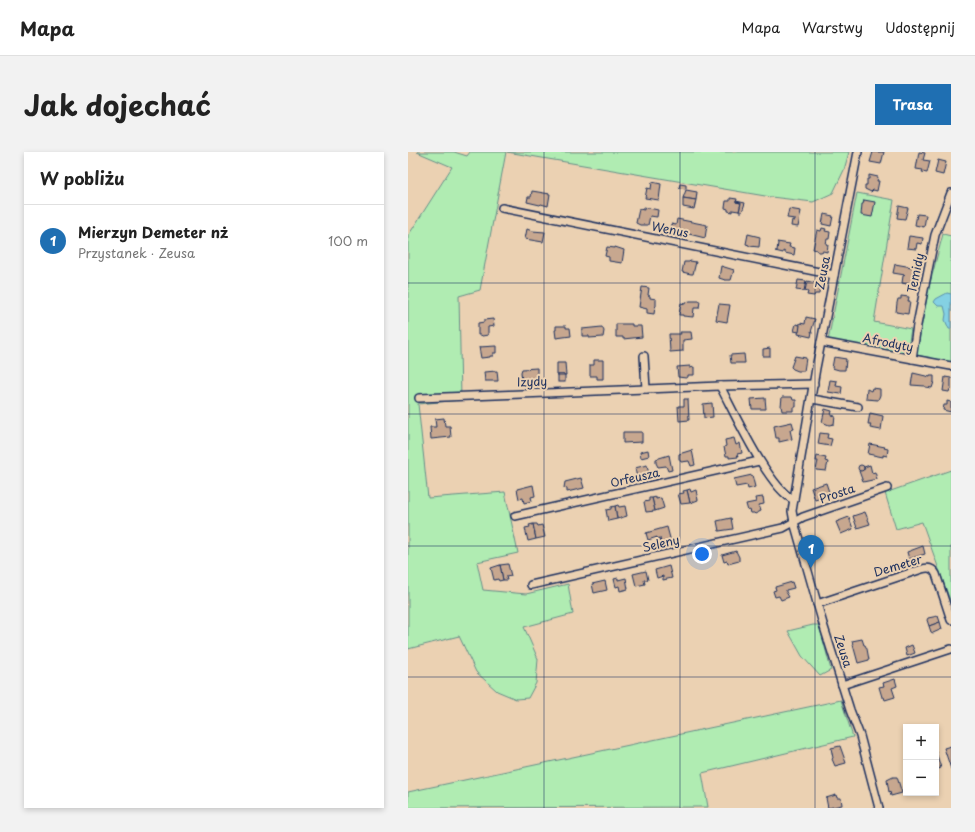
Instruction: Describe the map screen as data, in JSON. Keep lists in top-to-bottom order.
{
  "streets": {
    "street": [
      "Wenus",
      "Zeusa",
      "Temidy",
      "Afrodyty",
      "Izydy",
      "Orfeusza",
      "Prosta",
      "Seleny",
      "Demeter"
    ]
  },
  "crossings": [
    ["Wenus", "Zeusa"],
    ["Zeusa", "Afrodyty"],
    ["Zeusa", "Izydy"],
    ["Zeusa", "Prosta"],
    ["Zeusa", "Seleny"],
    ["Zeusa", "Demeter"],
    ["Temidy", "Afrodyty"],
    ["Prosta", "Seleny"]
  ],
  "page": {
    "header": "Mapa",
    "nav": ["Mapa", "Warstwy", "Udostępnij"],
    "title": "Jak dojechać",
    "buttons": "Trasa",
    "heading": "W pobliżu",
    "list": [
      {
        "mark": "1",
        "name": "Mierzyn Demeter nż",
        "note": "Przystanek · Zeusa",
        "value": "100 m"
      }
    ],
    "pins": "1",
    "map_buttons": ["+", "−"]
  }
}
